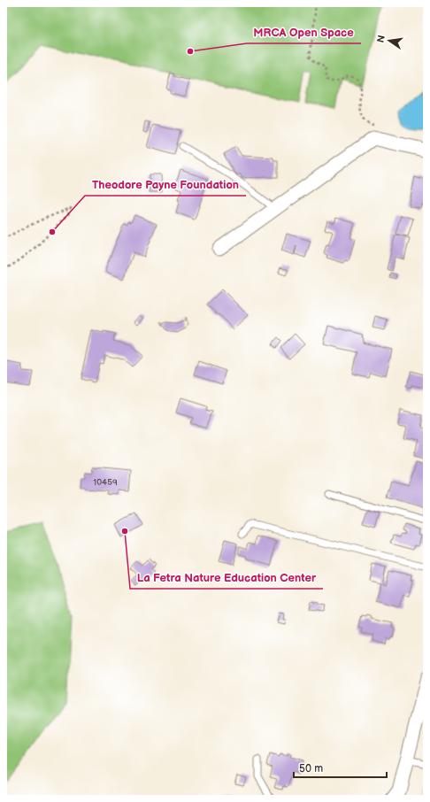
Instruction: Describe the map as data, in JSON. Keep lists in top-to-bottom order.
{
  "places": ["MRCA Open Space", "Theodore Payne Foundation", "La Fetra Nature Education Center"],
  "house_numbers": ["10459"],
  "scale_bar": "50 m",
  "north": "left"
}
